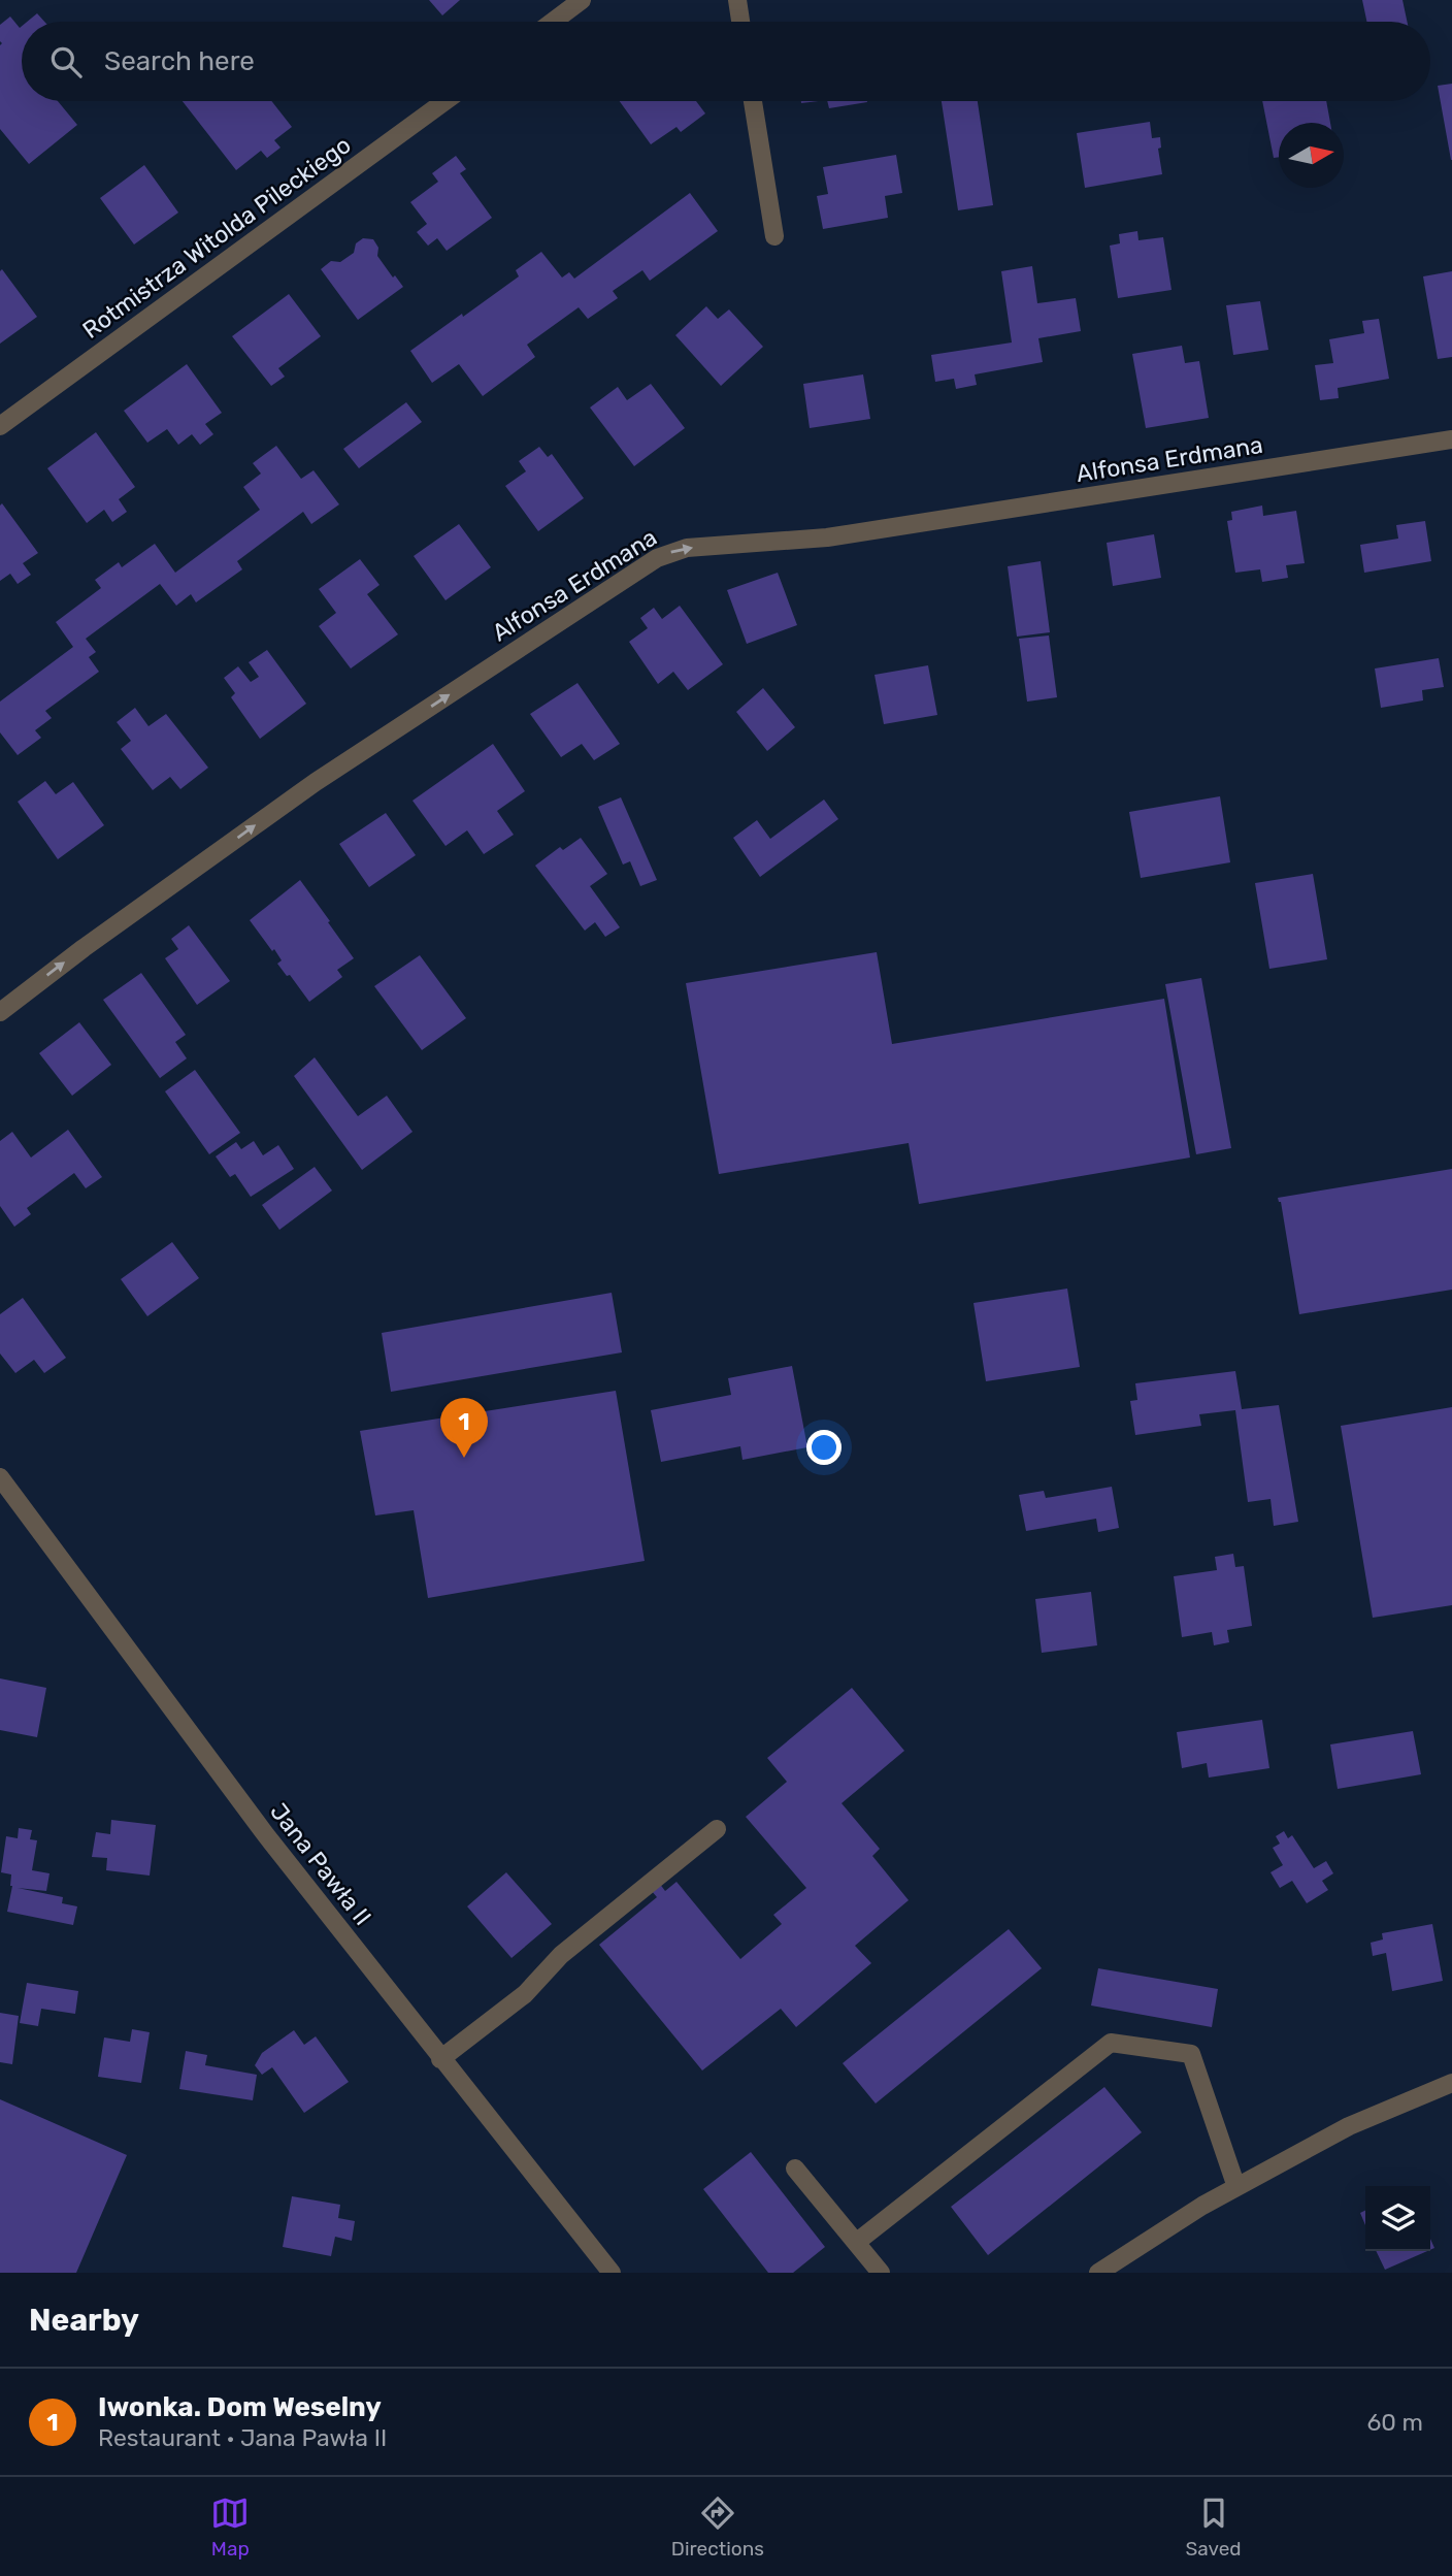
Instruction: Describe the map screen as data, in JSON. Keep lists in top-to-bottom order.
{
  "streets": {
    "street": ["Rotmistrza Witolda Pileckiego", "Alfonsa Erdmana", "Jana Pawła II"]
  },
  "one_way": ["Alfonsa Erdmana"],
  "north": "right",
  "page": {
    "search": "Search here",
    "pins": "1",
    "heading": "Nearby",
    "list": [
      {
        "mark": "1",
        "name": "Iwonka. Dom Weselny",
        "note": "Restaurant · Jana Pawła II",
        "value": "60 m"
      }
    ],
    "nav": ["Map", "Directions", "Saved"]
  }
}
